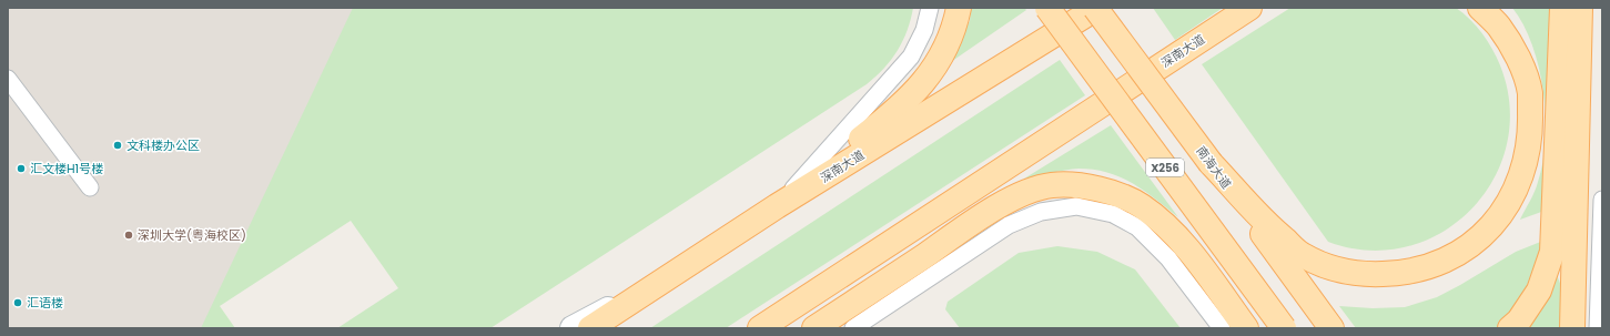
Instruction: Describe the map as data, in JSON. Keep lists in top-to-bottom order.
{
  "streets": {
    "main road": ["深南大道", "X256", "南海大道"]
  },
  "crossings": [
    ["深南大道", "南海大道"]
  ],
  "places": [
    "文科楼办公区",
    "汇文楼H1号楼",
    "深圳大学(粤海校区)",
    "汇语楼"
  ]
}
